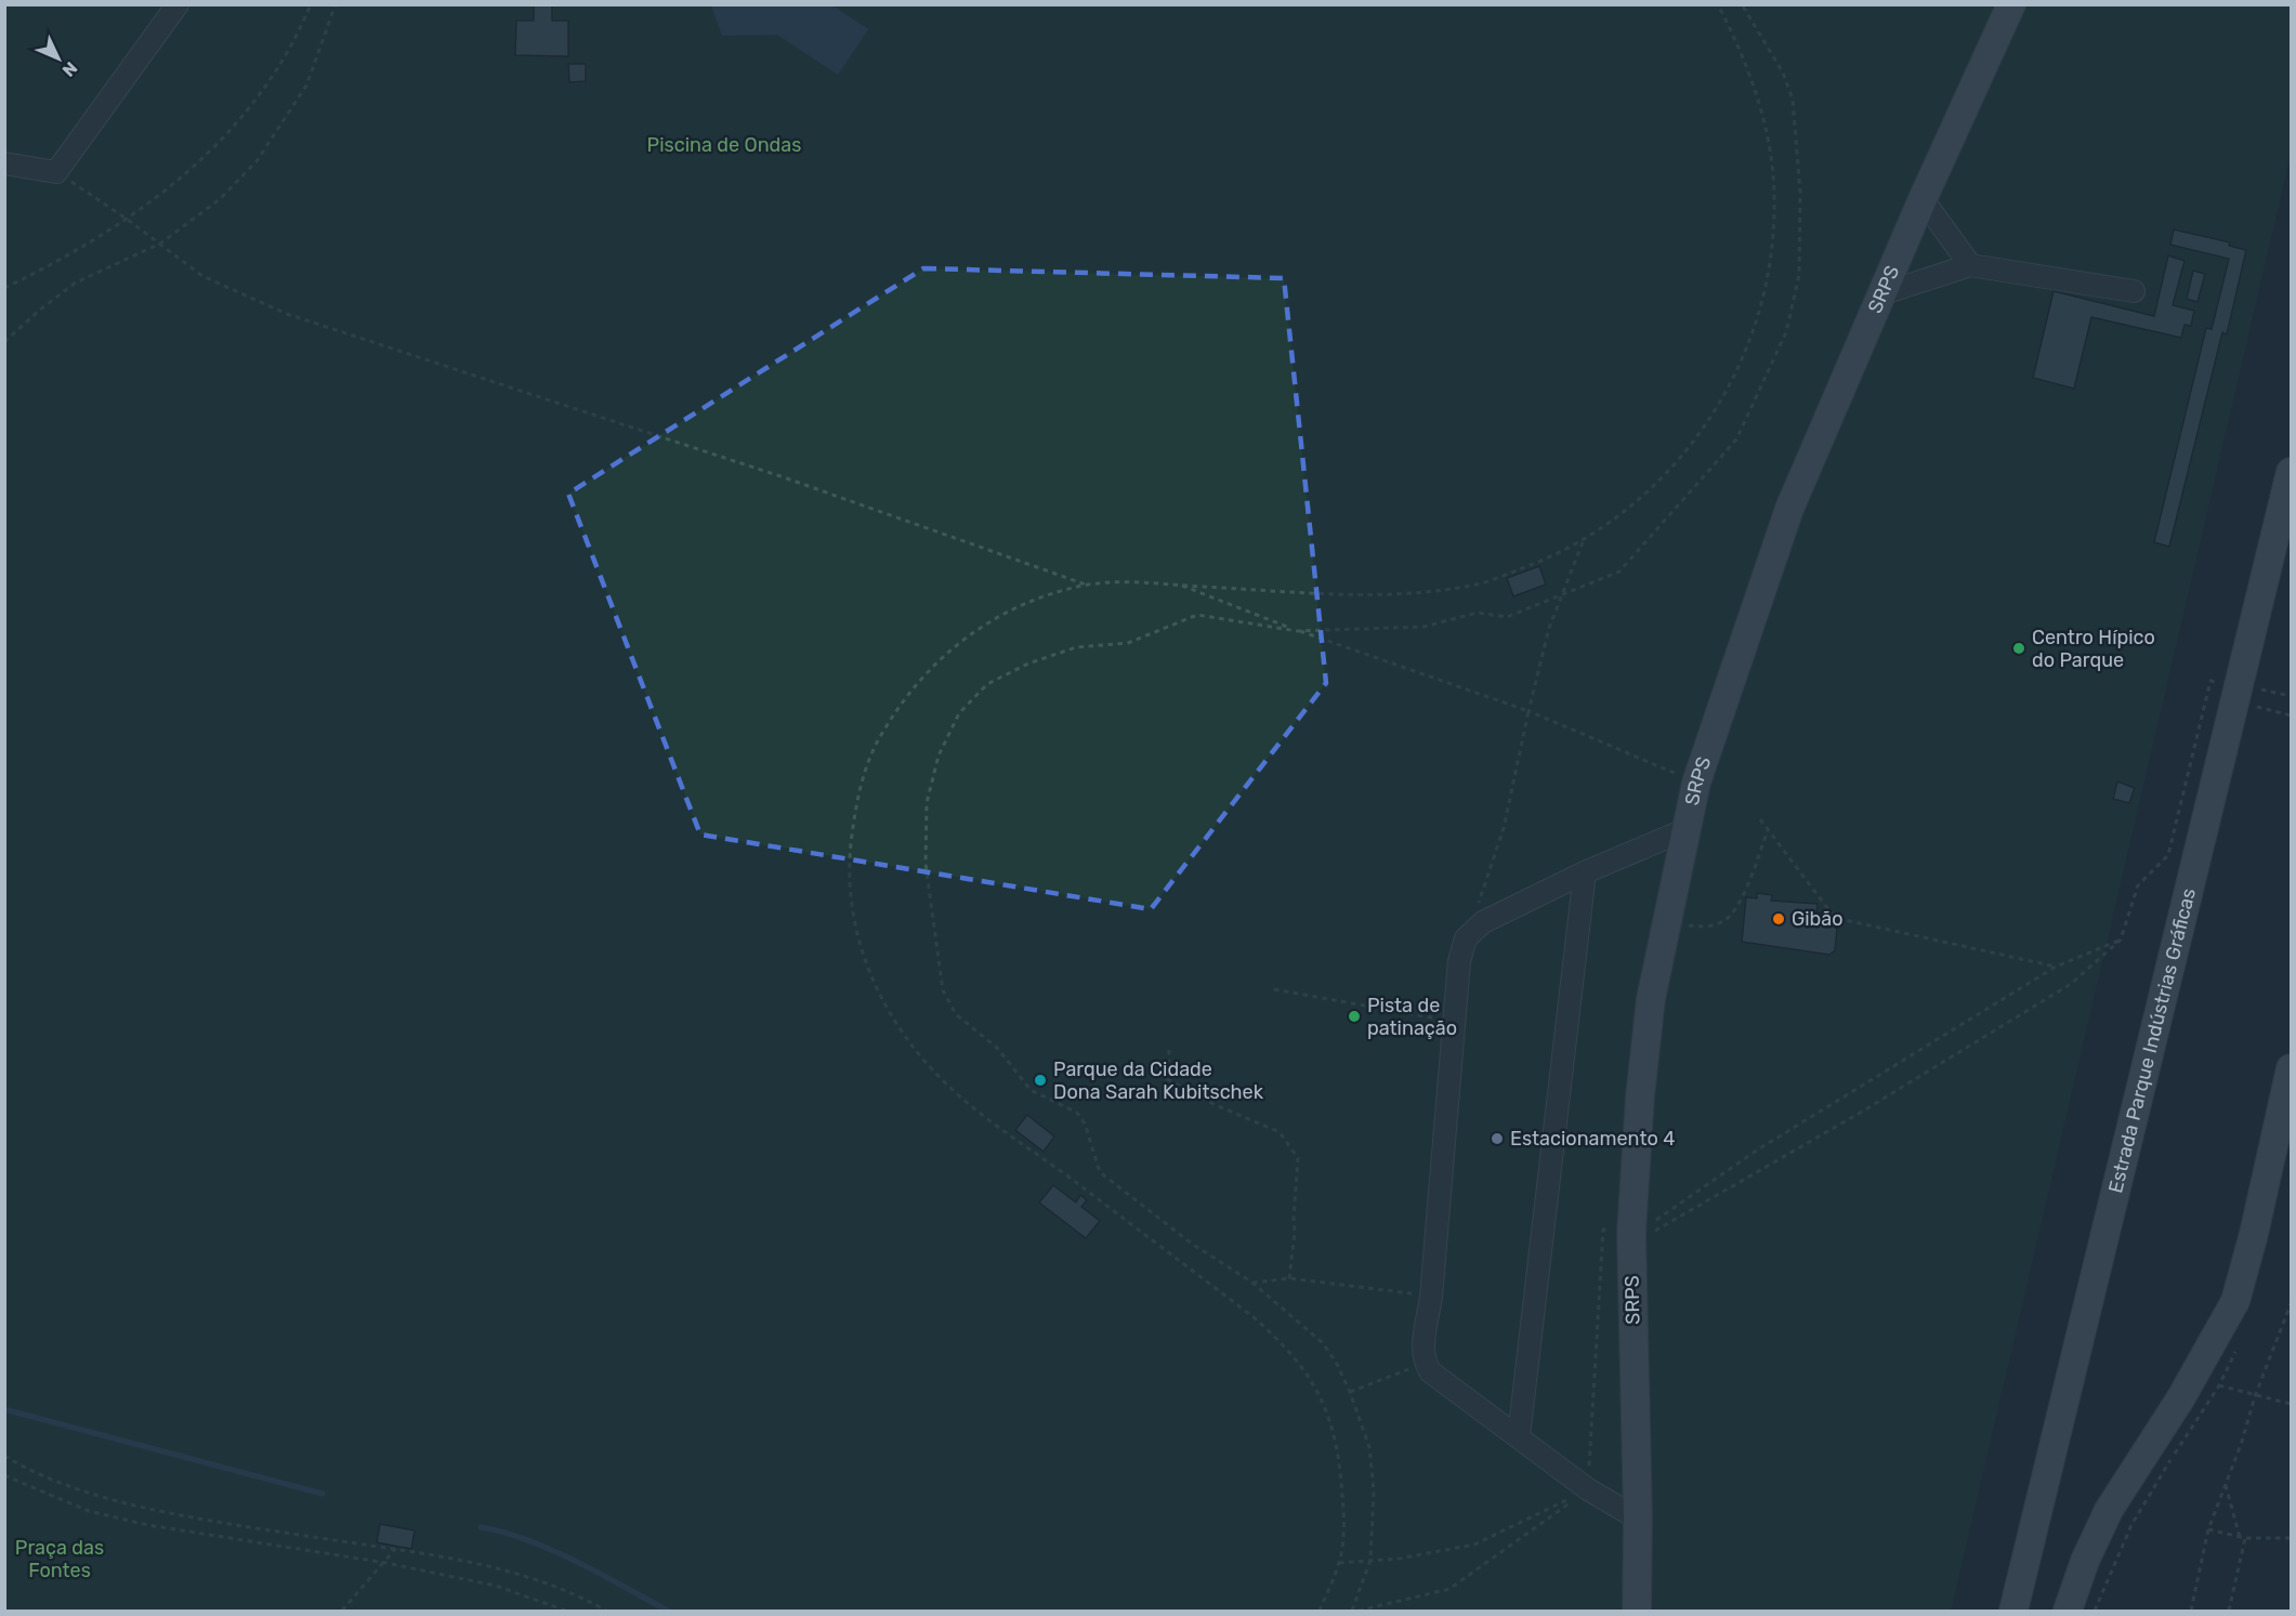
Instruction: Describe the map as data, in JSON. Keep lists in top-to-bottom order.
{
  "streets": {
    "main road": ["SRPS", "Estrada Parque Indústrias Gráficas"]
  },
  "parks": ["Piscina de Ondas", "Praça das Fontes"],
  "places": [
    "Centro Hípico do Parque",
    "Gibão",
    "Pista de patinação",
    "Parque da Cidade Dona Sarah Kubitschek",
    "Estacionamento 4"
  ],
  "north": "bottom right"
}
